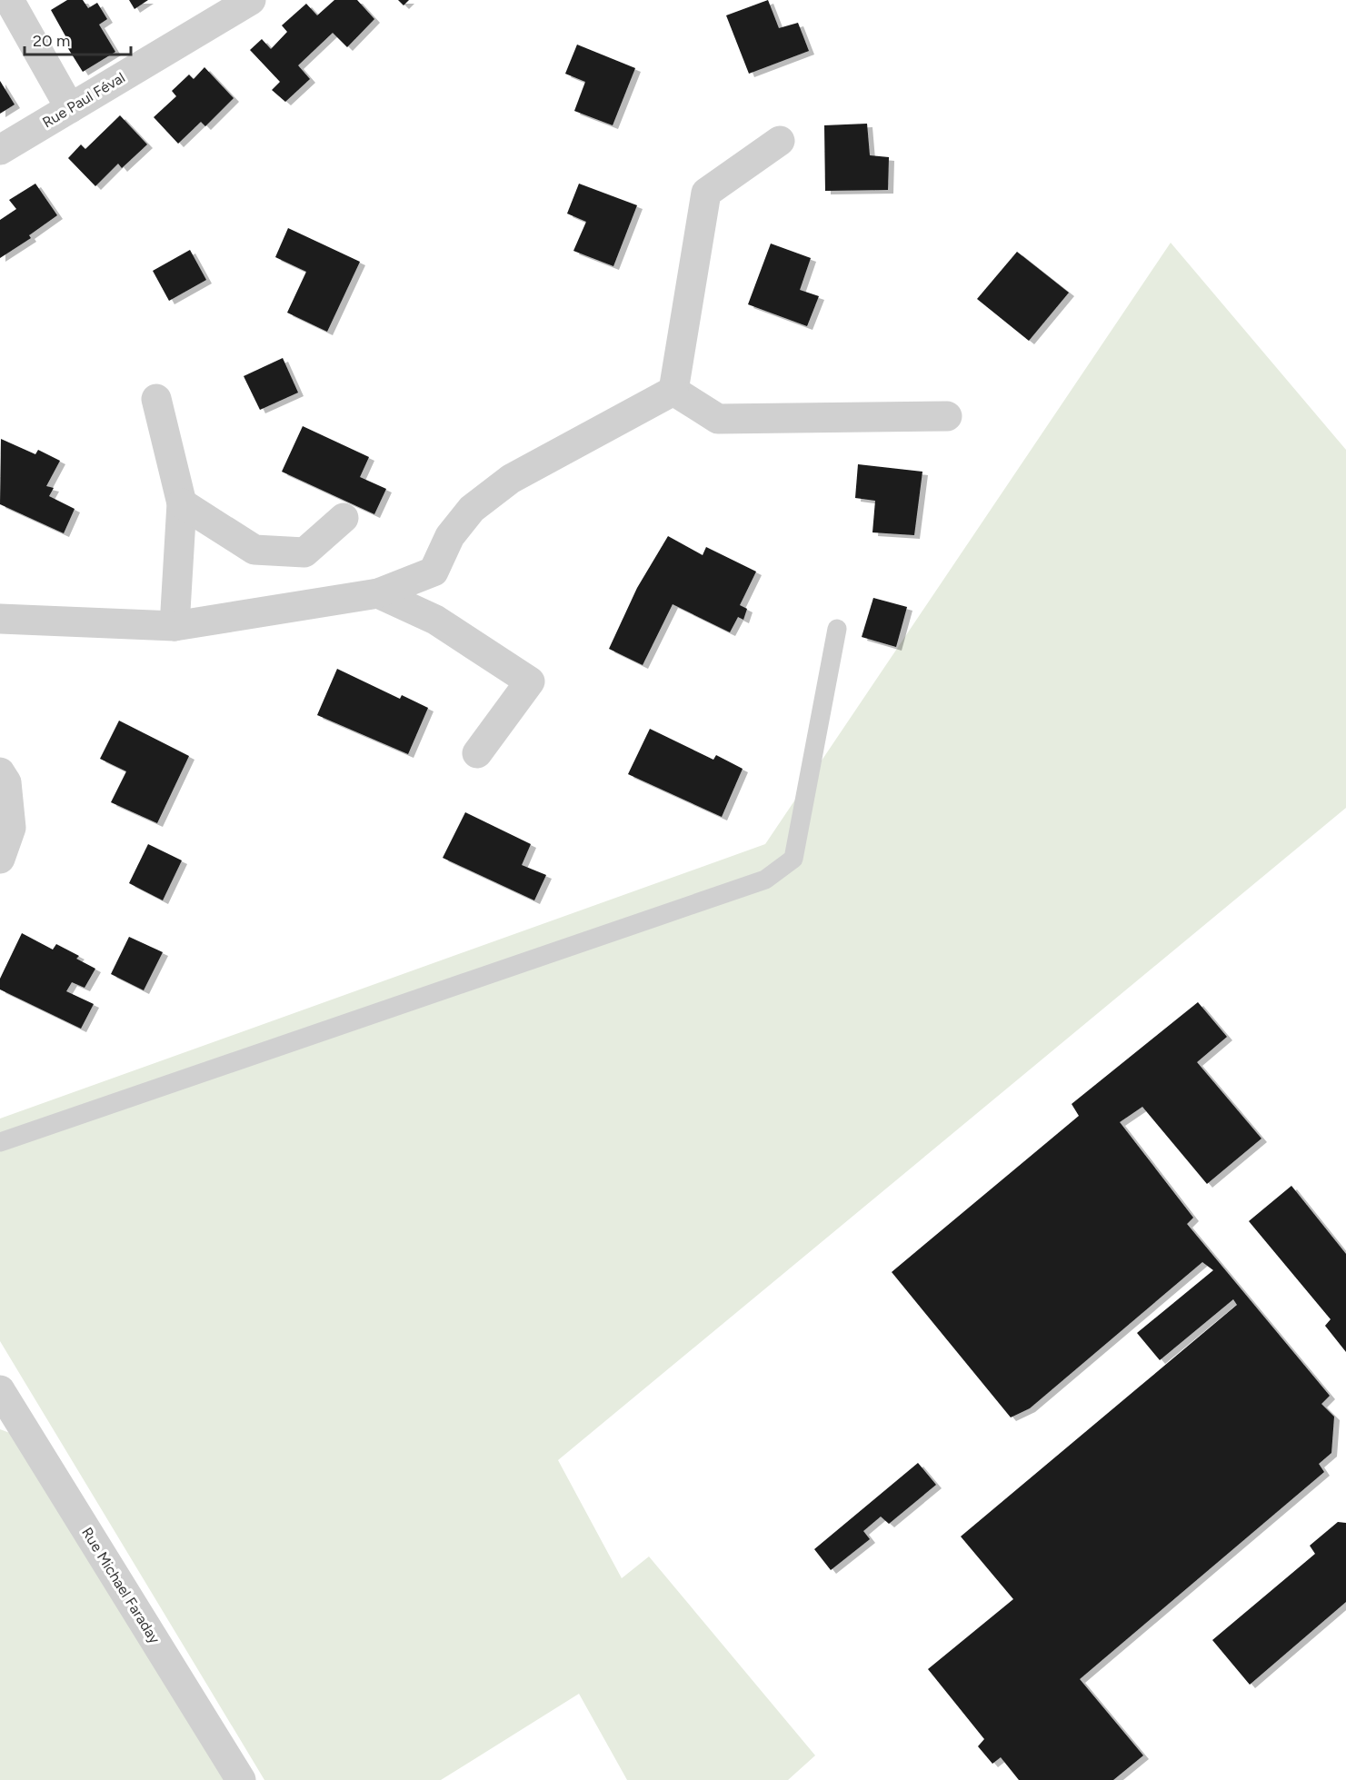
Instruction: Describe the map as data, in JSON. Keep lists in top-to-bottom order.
{
  "streets": {
    "street": ["Rue Paul Féval", "Rue Michael Faraday"]
  },
  "scale_bar": "20 m"
}
